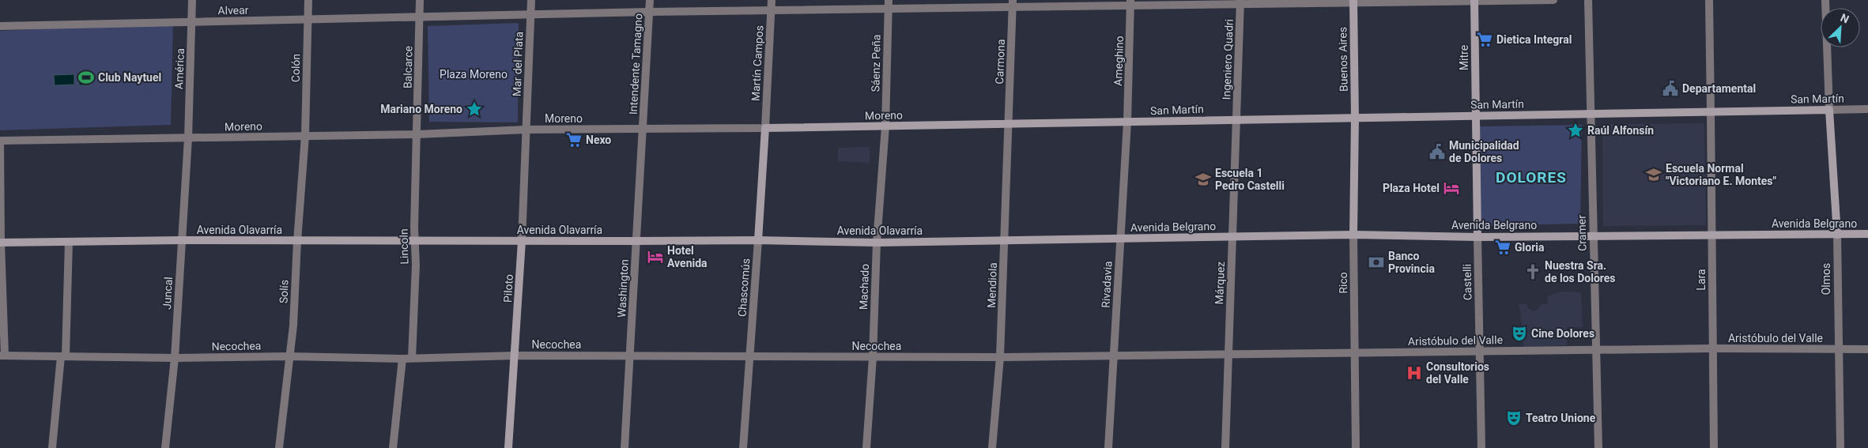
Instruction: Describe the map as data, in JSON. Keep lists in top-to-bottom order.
{
  "streets": {
    "main road": [
      "Mitre",
      "Buenos Aires",
      "San Martín",
      "Moreno",
      "Avenida Belgrano",
      "Avenida Olavarría",
      "Olmos",
      "Castelli",
      "Rico",
      "Chascomús",
      "Piloto"
    ],
    "street": [
      "Alvear",
      "Ingeniero Quadri",
      "Ameghino",
      "Carmona",
      "Martín Campos",
      "Sáenz Peña",
      "Mar del Plata",
      "Intendente Tamagno",
      "Balcarce",
      "Colón",
      "América",
      "Cramer",
      "Lincoln",
      "Lara",
      "Márquez",
      "Rivadavia",
      "Mendiola",
      "Machado",
      "Washington",
      "Solís",
      "Juncal",
      "Aristóbulo del Valle",
      "Necochea"
    ]
  },
  "crossings": [
    ["Alvear", "Mitre"],
    ["Alvear", "Ingeniero Quadri"],
    ["Alvear", "Buenos Aires"],
    ["Alvear", "Ameghino"],
    ["Alvear", "Carmona"],
    ["Alvear", "Martín Campos"],
    ["Alvear", "Sáenz Peña"],
    ["Alvear", "Mar del Plata"],
    ["Alvear", "Intendente Tamagno"],
    ["Alvear", "Balcarce"],
    ["Alvear", "Colón"],
    ["Alvear", "América"],
    ["Mitre", "San Martín"],
    ["Mitre", "Castelli"],
    ["Ingeniero Quadri", "San Martín"],
    ["Ingeniero Quadri", "Márquez"],
    ["Buenos Aires", "San Martín"],
    ["Buenos Aires", "Rico"],
    ["Ameghino", "San Martín"],
    ["Ameghino", "Moreno"],
    ["Ameghino", "Rivadavia"],
    ["Carmona", "Moreno"],
    ["Carmona", "Mendiola"],
    ["Martín Campos", "Moreno"],
    ["Martín Campos", "Chascomús"],
    ["Sáenz Peña", "Moreno"],
    ["Sáenz Peña", "Machado"],
    ["Mar del Plata", "Moreno"],
    ["Mar del Plata", "Piloto"],
    ["Intendente Tamagno", "Moreno"],
    ["Intendente Tamagno", "Washington"],
    ["Balcarce", "Moreno"],
    ["Balcarce", "Lincoln"],
    ["Colón", "Moreno"],
    ["Colón", "Solís"],
    ["América", "Moreno"],
    ["América", "Juncal"],
    ["San Martín", "Moreno"],
    ["San Martín", "Cramer"],
    ["San Martín", "Olmos"],
    ["San Martín", "Lara"],
    ["San Martín", "Castelli"],
    ["San Martín", "Márquez"],
    ["San Martín", "Rico"],
    ["San Martín", "Rivadavia"],
    ["Moreno", "Lincoln"],
    ["Moreno", "Rivadavia"],
    ["Moreno", "Mendiola"],
    ["Moreno", "Machado"],
    ["Moreno", "Chascomús"],
    ["Moreno", "Piloto"],
    ["Moreno", "Washington"],
    ["Moreno", "Solís"],
    ["Moreno", "Juncal"],
    ["Avenida Belgrano", "Avenida Olavarría"],
    ["Avenida Belgrano", "Cramer"],
    ["Avenida Belgrano", "Olmos"],
    ["Avenida Belgrano", "Lara"],
    ["Avenida Belgrano", "Castelli"],
    ["Avenida Belgrano", "Márquez"],
    ["Avenida Belgrano", "Rico"],
    ["Avenida Belgrano", "Rivadavia"],
    ["Avenida Olavarría", "Lincoln"],
    ["Avenida Olavarría", "Rivadavia"],
    ["Avenida Olavarría", "Mendiola"],
    ["Avenida Olavarría", "Machado"],
    ["Avenida Olavarría", "Chascomús"],
    ["Avenida Olavarría", "Piloto"],
    ["Avenida Olavarría", "Washington"],
    ["Avenida Olavarría", "Solís"],
    ["Avenida Olavarría", "Juncal"],
    ["Cramer", "Aristóbulo del Valle"],
    ["Lincoln", "Necochea"],
    ["Olmos", "Aristóbulo del Valle"],
    ["Lara", "Aristóbulo del Valle"],
    ["Castelli", "Aristóbulo del Valle"],
    ["Márquez", "Aristóbulo del Valle"],
    ["Rico", "Aristóbulo del Valle"],
    ["Rivadavia", "Aristóbulo del Valle"],
    ["Rivadavia", "Necochea"],
    ["Mendiola", "Necochea"],
    ["Machado", "Necochea"],
    ["Chascomús", "Necochea"],
    ["Piloto", "Necochea"],
    ["Washington", "Necochea"],
    ["Solís", "Necochea"],
    ["Juncal", "Necochea"],
    ["Aristóbulo del Valle", "Necochea"]
  ],
  "districts": ["DOLORES"],
  "parks": ["Plaza Moreno"],
  "places": {
    "supermarket": ["Dietica Integral", "Nexo", "Gloria"],
    "sports": ["Club Naytuel"],
    "public building": ["Departamental", "Municipalidad de Dolores"],
    "place": ["Mariano Moreno", "Raúl Alfonsín"],
    "school or university": ["Escuela Normal \"Victoriano E. Montes\"", "Escuela 1 Pedro Castelli"],
    "hotel": ["Plaza Hotel", "Hotel Avenida"],
    "bank": ["Banco Provincia"],
    "church": ["Nuestra Sra. de los Dolores"],
    "theatre": ["Cine Dolores", "Teatro Unione"],
    "hospital": ["Consultorios del Valle"]
  },
  "north": "top right"
}
